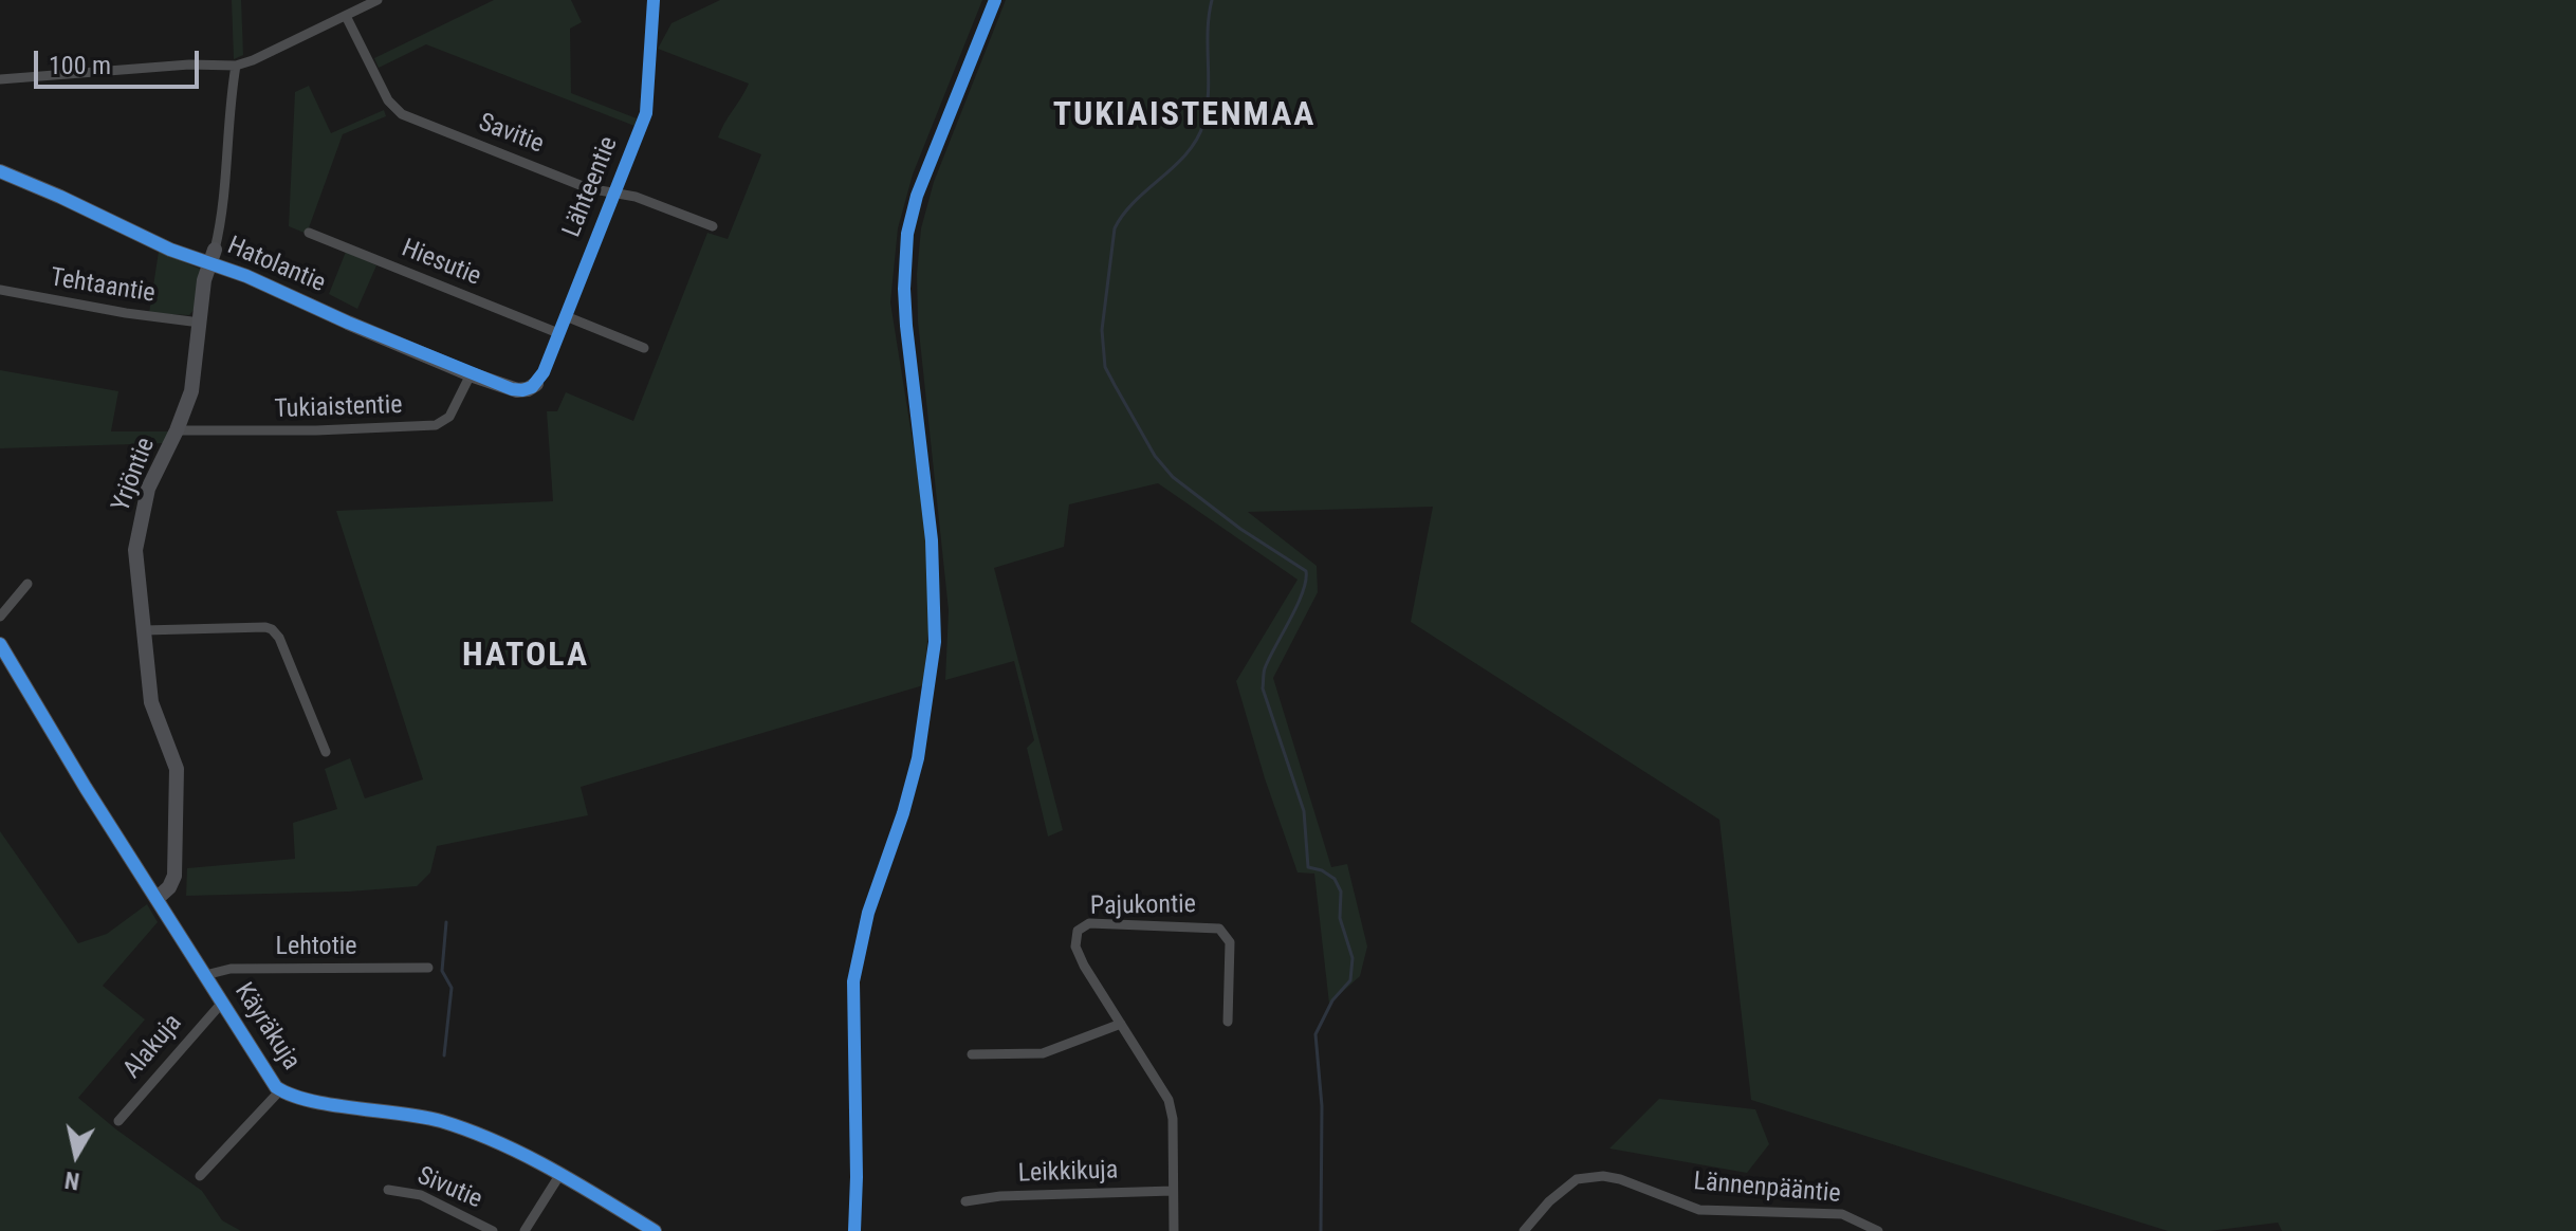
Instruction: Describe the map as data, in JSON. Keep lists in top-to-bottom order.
{
  "streets": {
    "street": [
      "Savitie",
      "Lähteentie",
      "Hiesutie",
      "Hatolantie",
      "Tehtaantie",
      "Tukiaistentie",
      "Yrjöntie",
      "Pajukontie",
      "Lehtotie",
      "Käyräkuja",
      "Alakuja",
      "Leikkikuja",
      "Sivutie",
      "Lännenpääntie"
    ]
  },
  "crossings": [
    ["Savitie", "Lähteentie"],
    ["Lähteentie", "Hiesutie"],
    ["Lähteentie", "Hatolantie"],
    ["Hatolantie", "Tukiaistentie"],
    ["Hatolantie", "Yrjöntie"],
    ["Tehtaantie", "Yrjöntie"],
    ["Tukiaistentie", "Yrjöntie"],
    ["Yrjöntie", "Käyräkuja"],
    ["Lehtotie", "Käyräkuja"],
    ["Käyräkuja", "Alakuja"]
  ],
  "districts": ["TUKIAISTENMAA", "HATOLA"],
  "scale_bar": "100 m",
  "north": "bottom"
}
